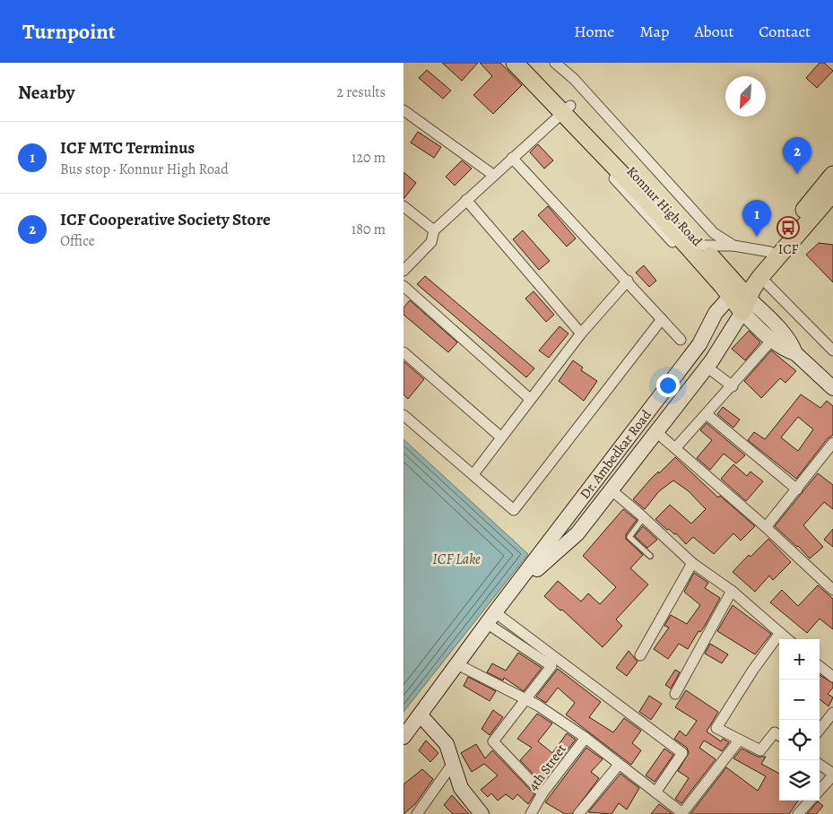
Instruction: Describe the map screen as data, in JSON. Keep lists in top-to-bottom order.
{
  "streets": {
    "main road": ["Konnur High Road", "Dr. Ambedkar Road"],
    "street": ["4th Street"]
  },
  "crossings": [
    ["Konnur High Road", "Dr. Ambedkar Road"]
  ],
  "water": ["ICF Lake"],
  "places": {
    "bus stop": ["ICF"]
  },
  "north": "bottom left",
  "page": {
    "header": "Turnpoint",
    "nav": [
      "Home",
      "Map",
      "About",
      "Contact"
    ],
    "heading": ["Nearby", "2 results"],
    "list": [
      {
        "mark": "1",
        "name": "ICF MTC Terminus",
        "note": "Bus stop · Konnur High Road",
        "value": "120 m"
      },
      {
        "mark": "2",
        "name": "ICF Cooperative Society Store",
        "note": "Office",
        "value": "180 m"
      }
    ],
    "pins": ["2", "1"],
    "map_buttons": ["+", "−"]
  }
}
